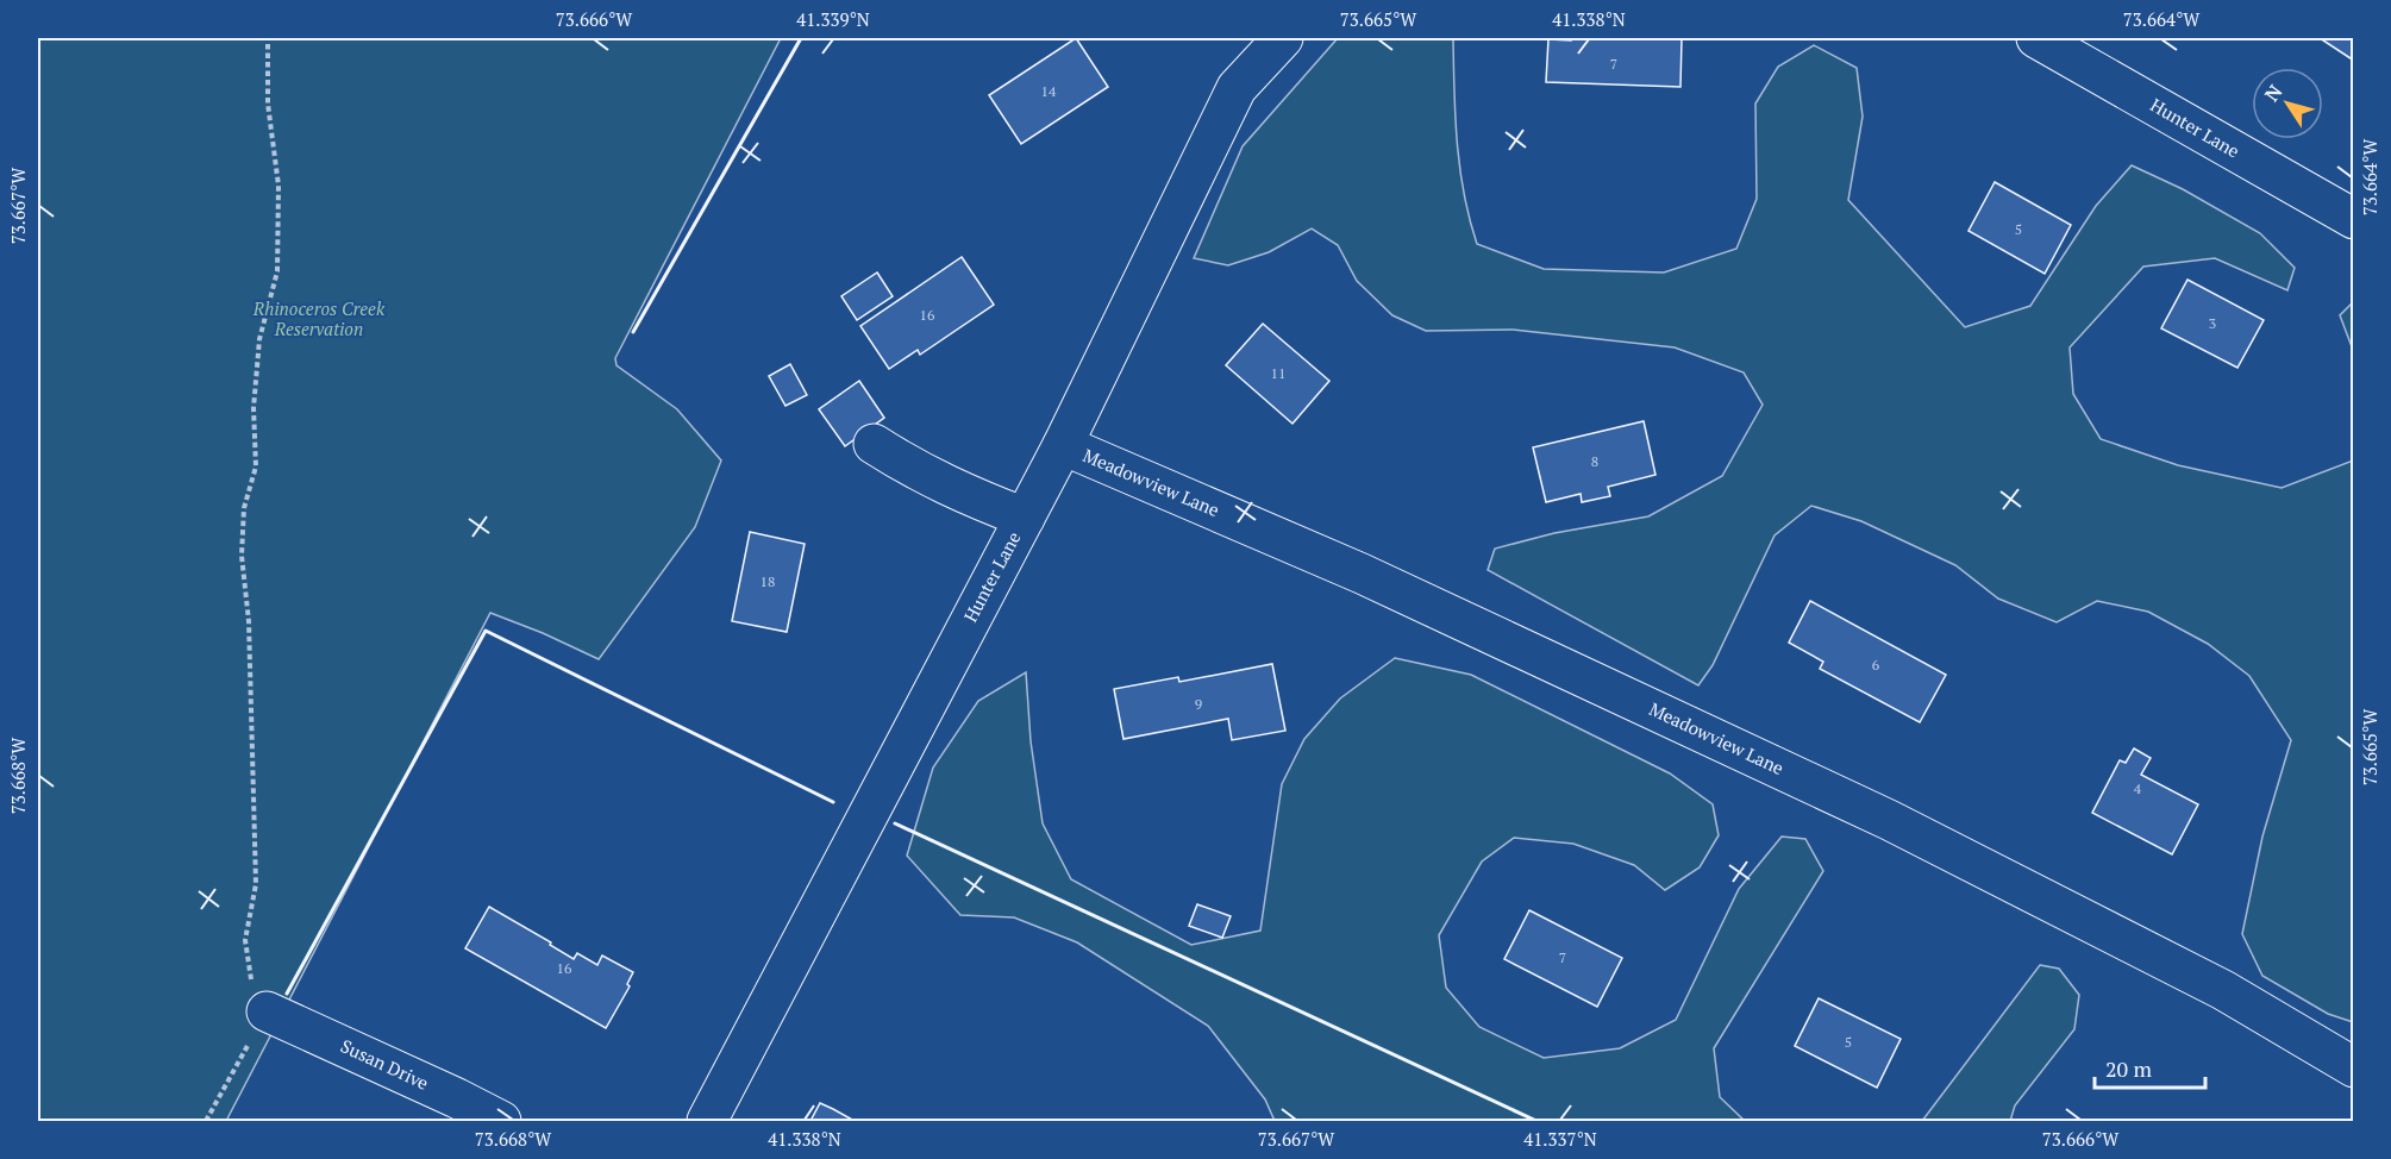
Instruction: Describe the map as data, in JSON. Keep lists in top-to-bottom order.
{
  "streets": {
    "street": ["Hunter Lane", "Meadowview Lane", "Susan Drive"]
  },
  "crossings": [
    ["Hunter Lane", "Meadowview Lane"]
  ],
  "parks": ["Rhinoceros Creek Reservation"],
  "house_numbers": [
    "7",
    "14",
    "5",
    "16",
    "3",
    "11",
    "8",
    "18",
    "6",
    "9",
    "4",
    "7",
    "16",
    "5"
  ],
  "scale_bar": "20 m",
  "north": "top left",
  "coordinates": [
    "73.666°W",
    "41.339°N",
    "73.665°W",
    "41.338°N",
    "73.664°W",
    "73.667°W",
    "73.668°W",
    "41.337°N"
  ]
}
